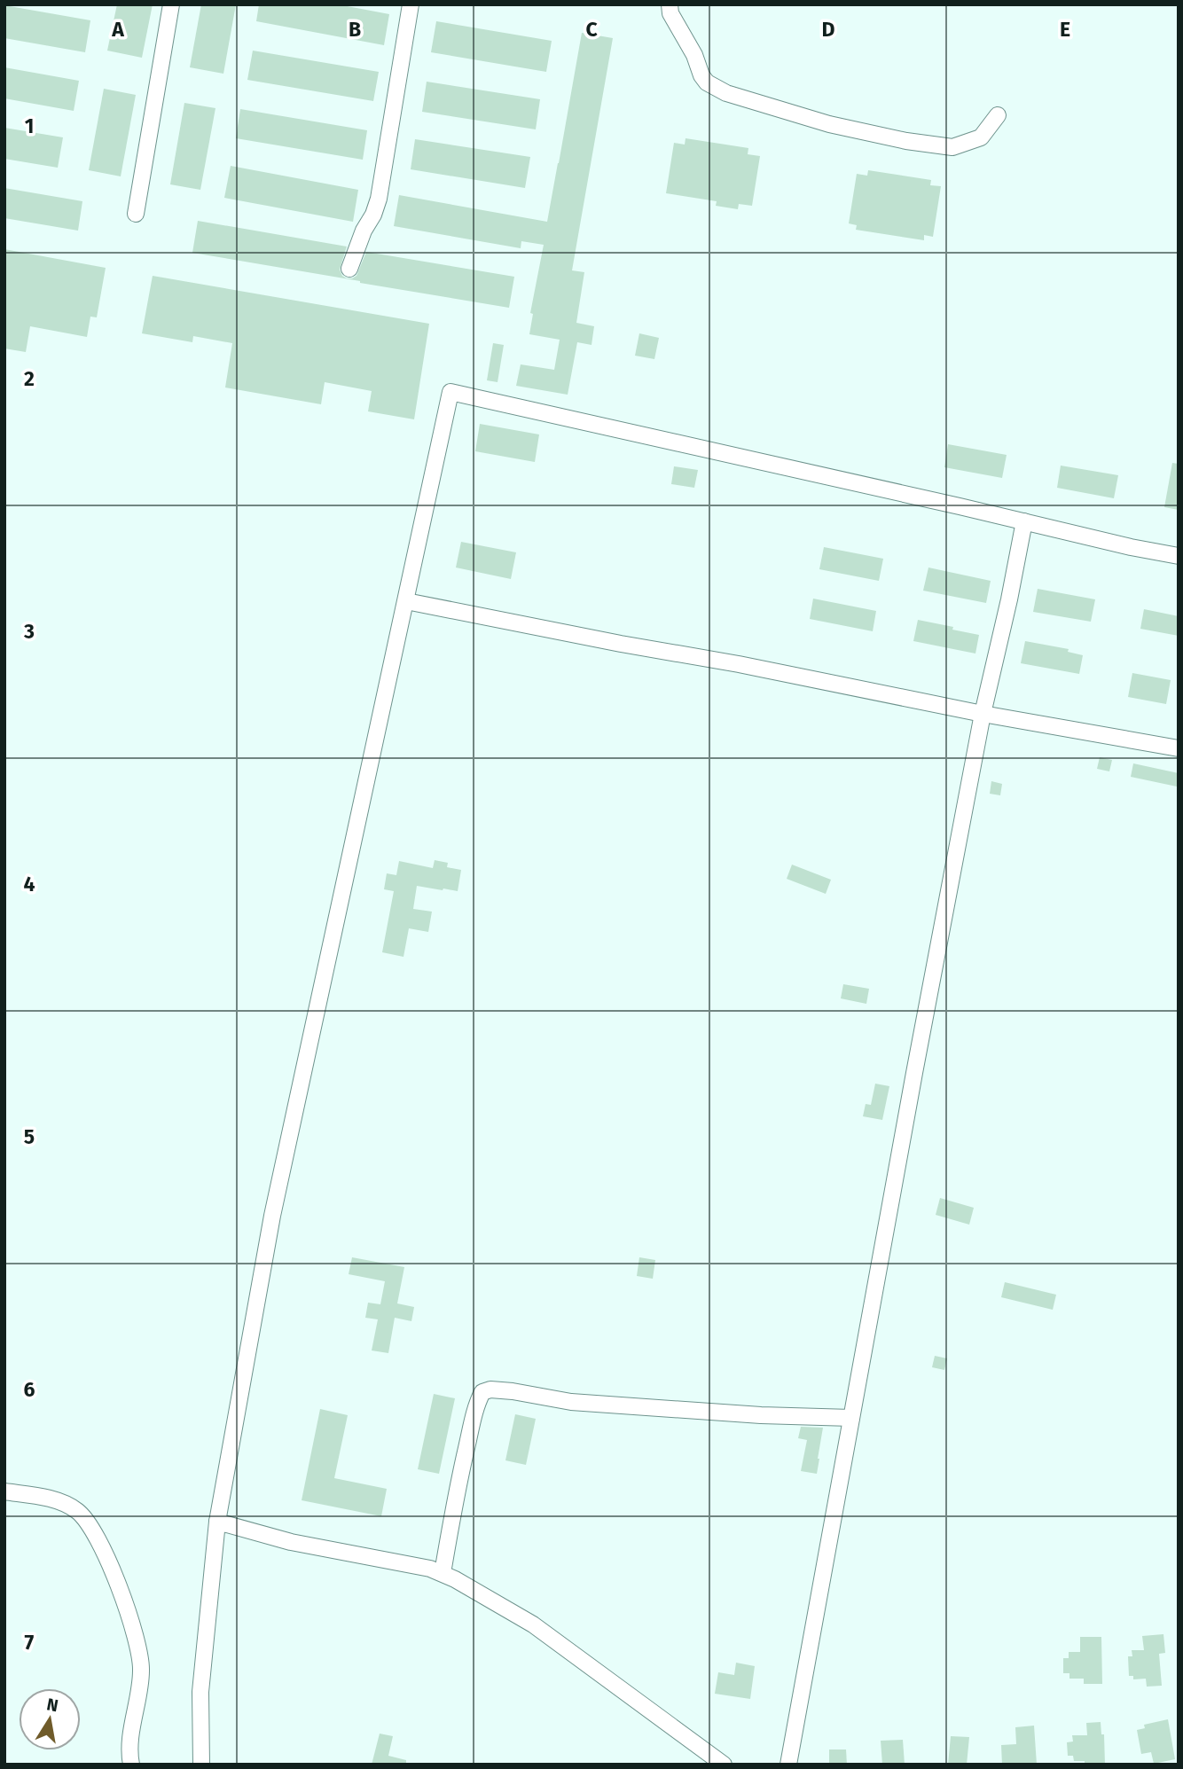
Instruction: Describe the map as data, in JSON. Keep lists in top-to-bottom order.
{
  "north": "top",
  "grid": {
    "columns": [
      "A",
      "B",
      "C",
      "D",
      "E"
    ],
    "rows": [
      "1",
      "2",
      "3",
      "4",
      "5",
      "6",
      "7"
    ]
  }
}
